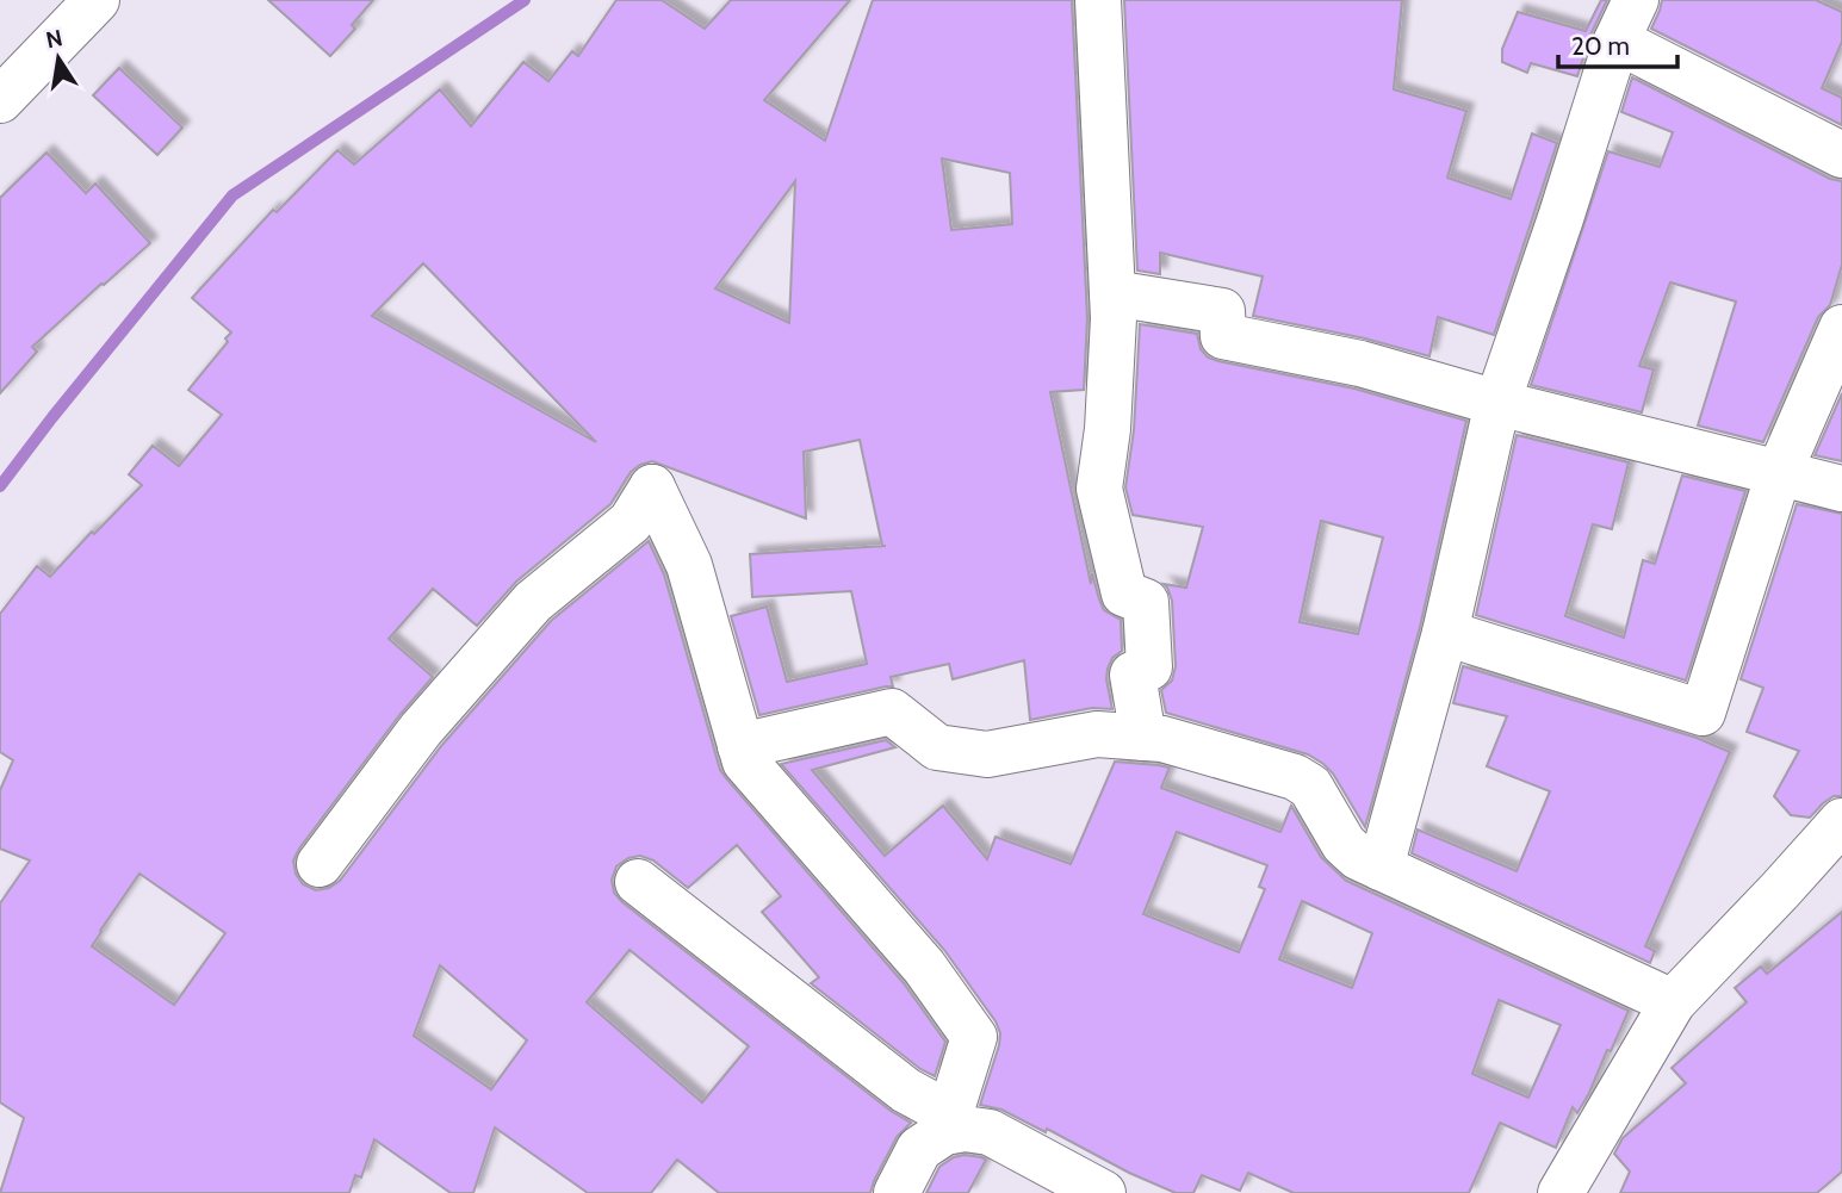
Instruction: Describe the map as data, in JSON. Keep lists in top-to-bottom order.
{
  "scale_bar": "20 m",
  "north": "top"
}
